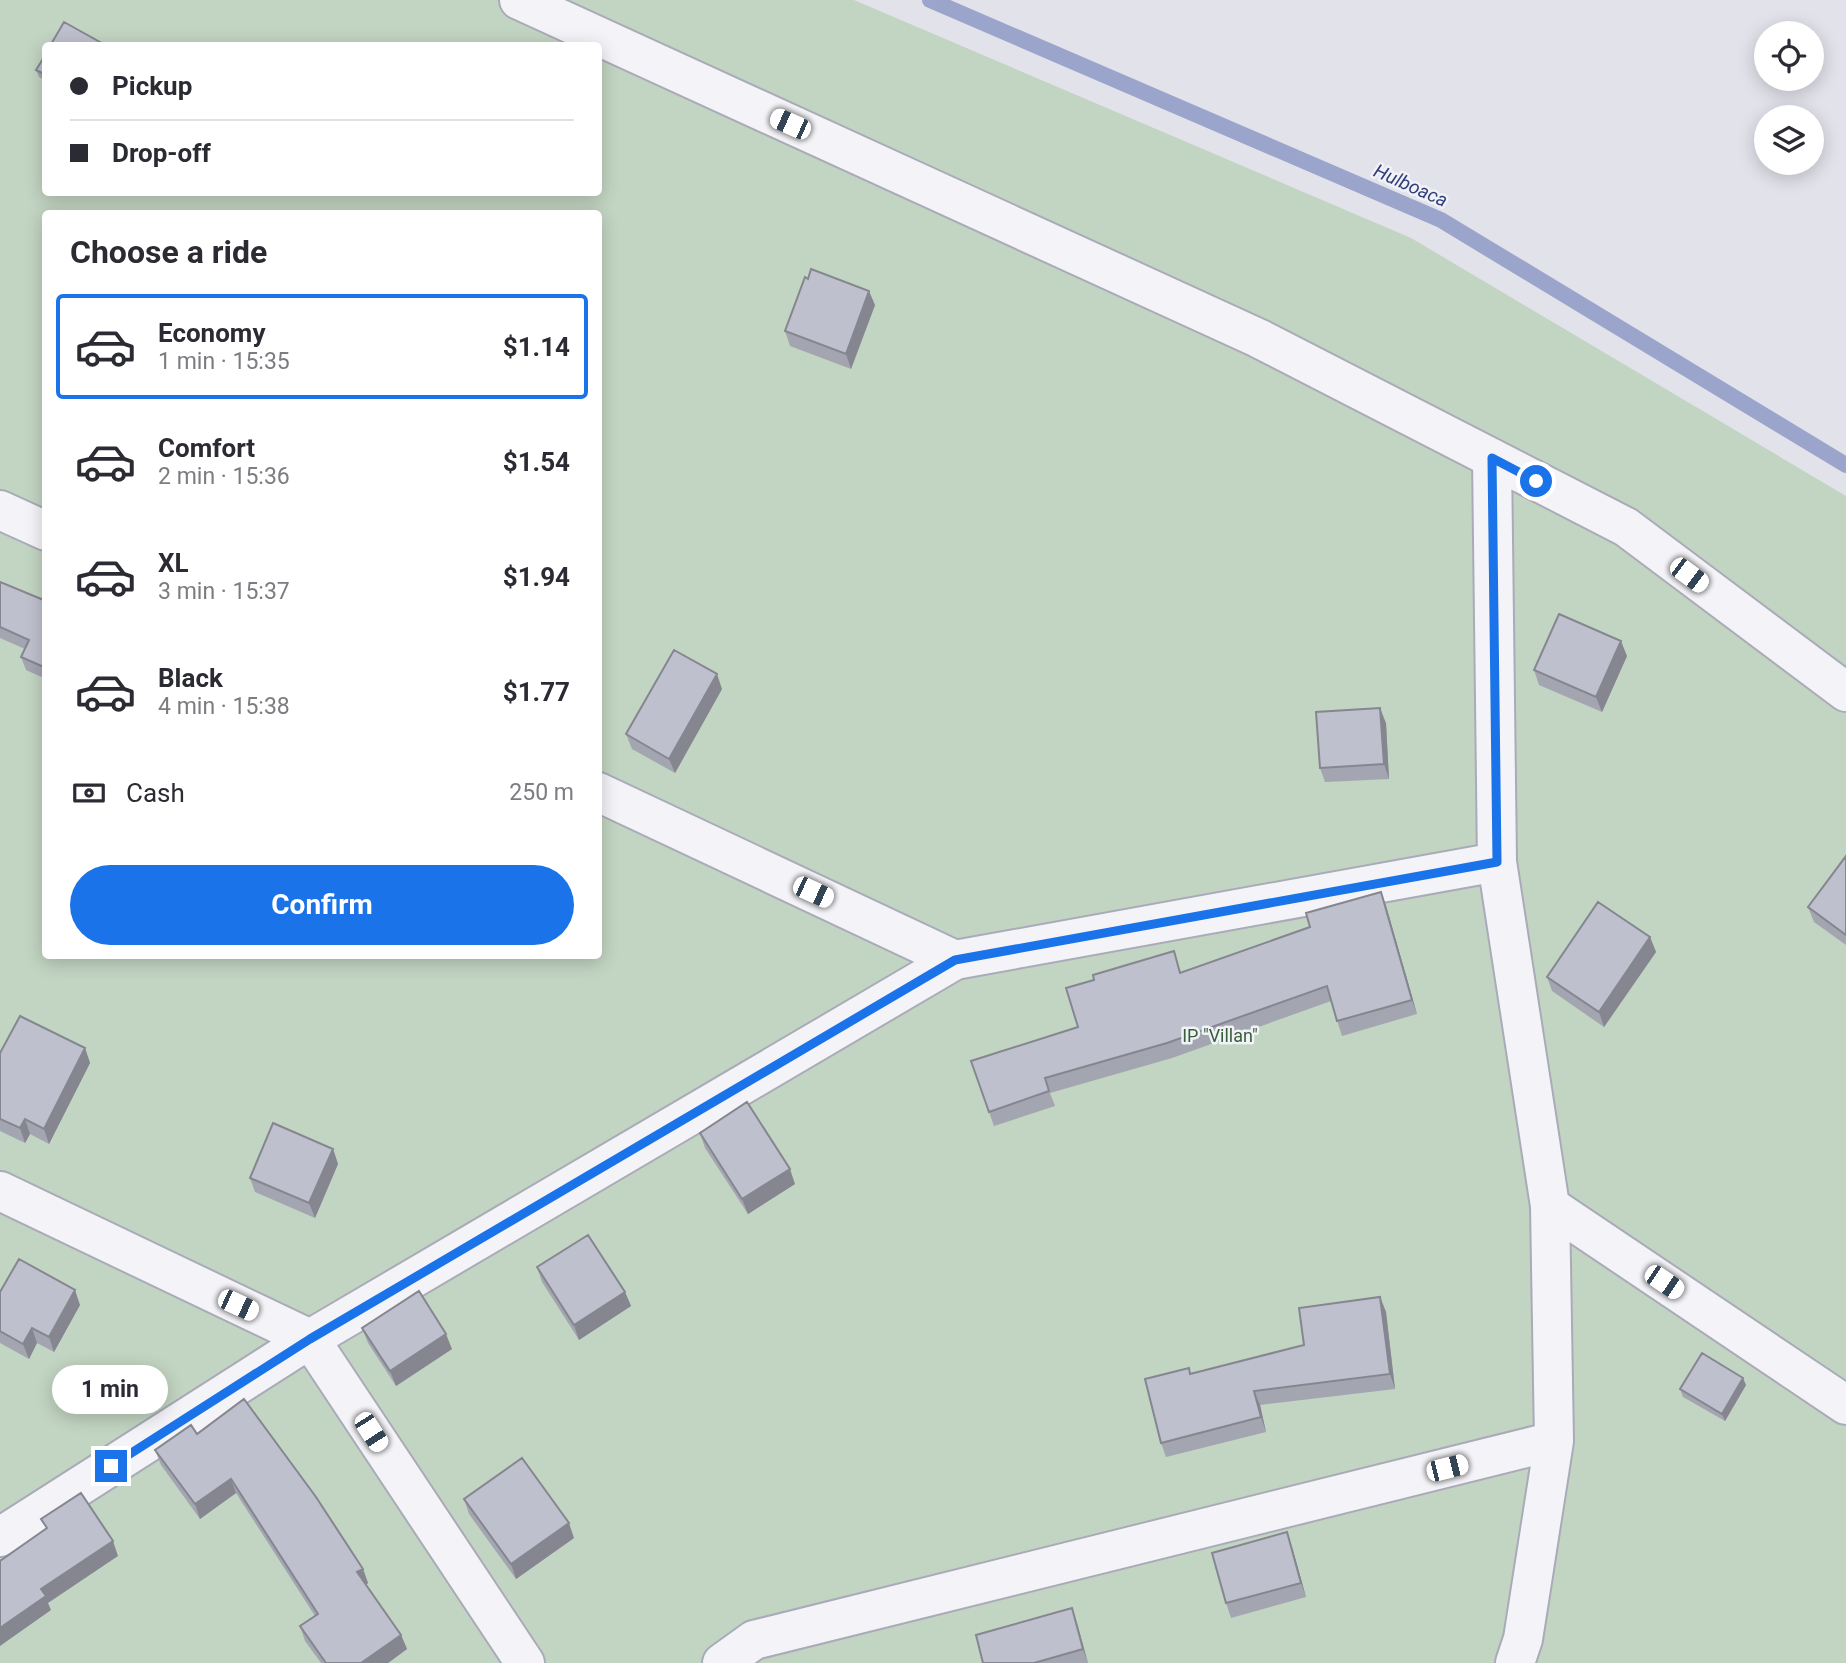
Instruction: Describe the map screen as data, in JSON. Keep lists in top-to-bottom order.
{
  "water": ["Hulboaca"],
  "parks": ["IP \"Villan\""],
  "page": {
    "banner": ["Pickup", "Drop-off"],
    "heading": "Choose a ride",
    "list": [
      {
        "name": "Economy",
        "note": "1 min · 15:35",
        "value": "$1.14"
      },
      {
        "name": "Comfort",
        "note": "2 min · 15:36",
        "value": "$1.54"
      },
      {
        "name": "XL",
        "note": "3 min · 15:37",
        "value": "$1.94"
      },
      {
        "name": "Black",
        "note": "4 min · 15:38",
        "value": "$1.77"
      }
    ],
    "pay": ["Cash", "250 m"],
    "buttons": "Confirm",
    "bubble": "1 min"
  }
}
